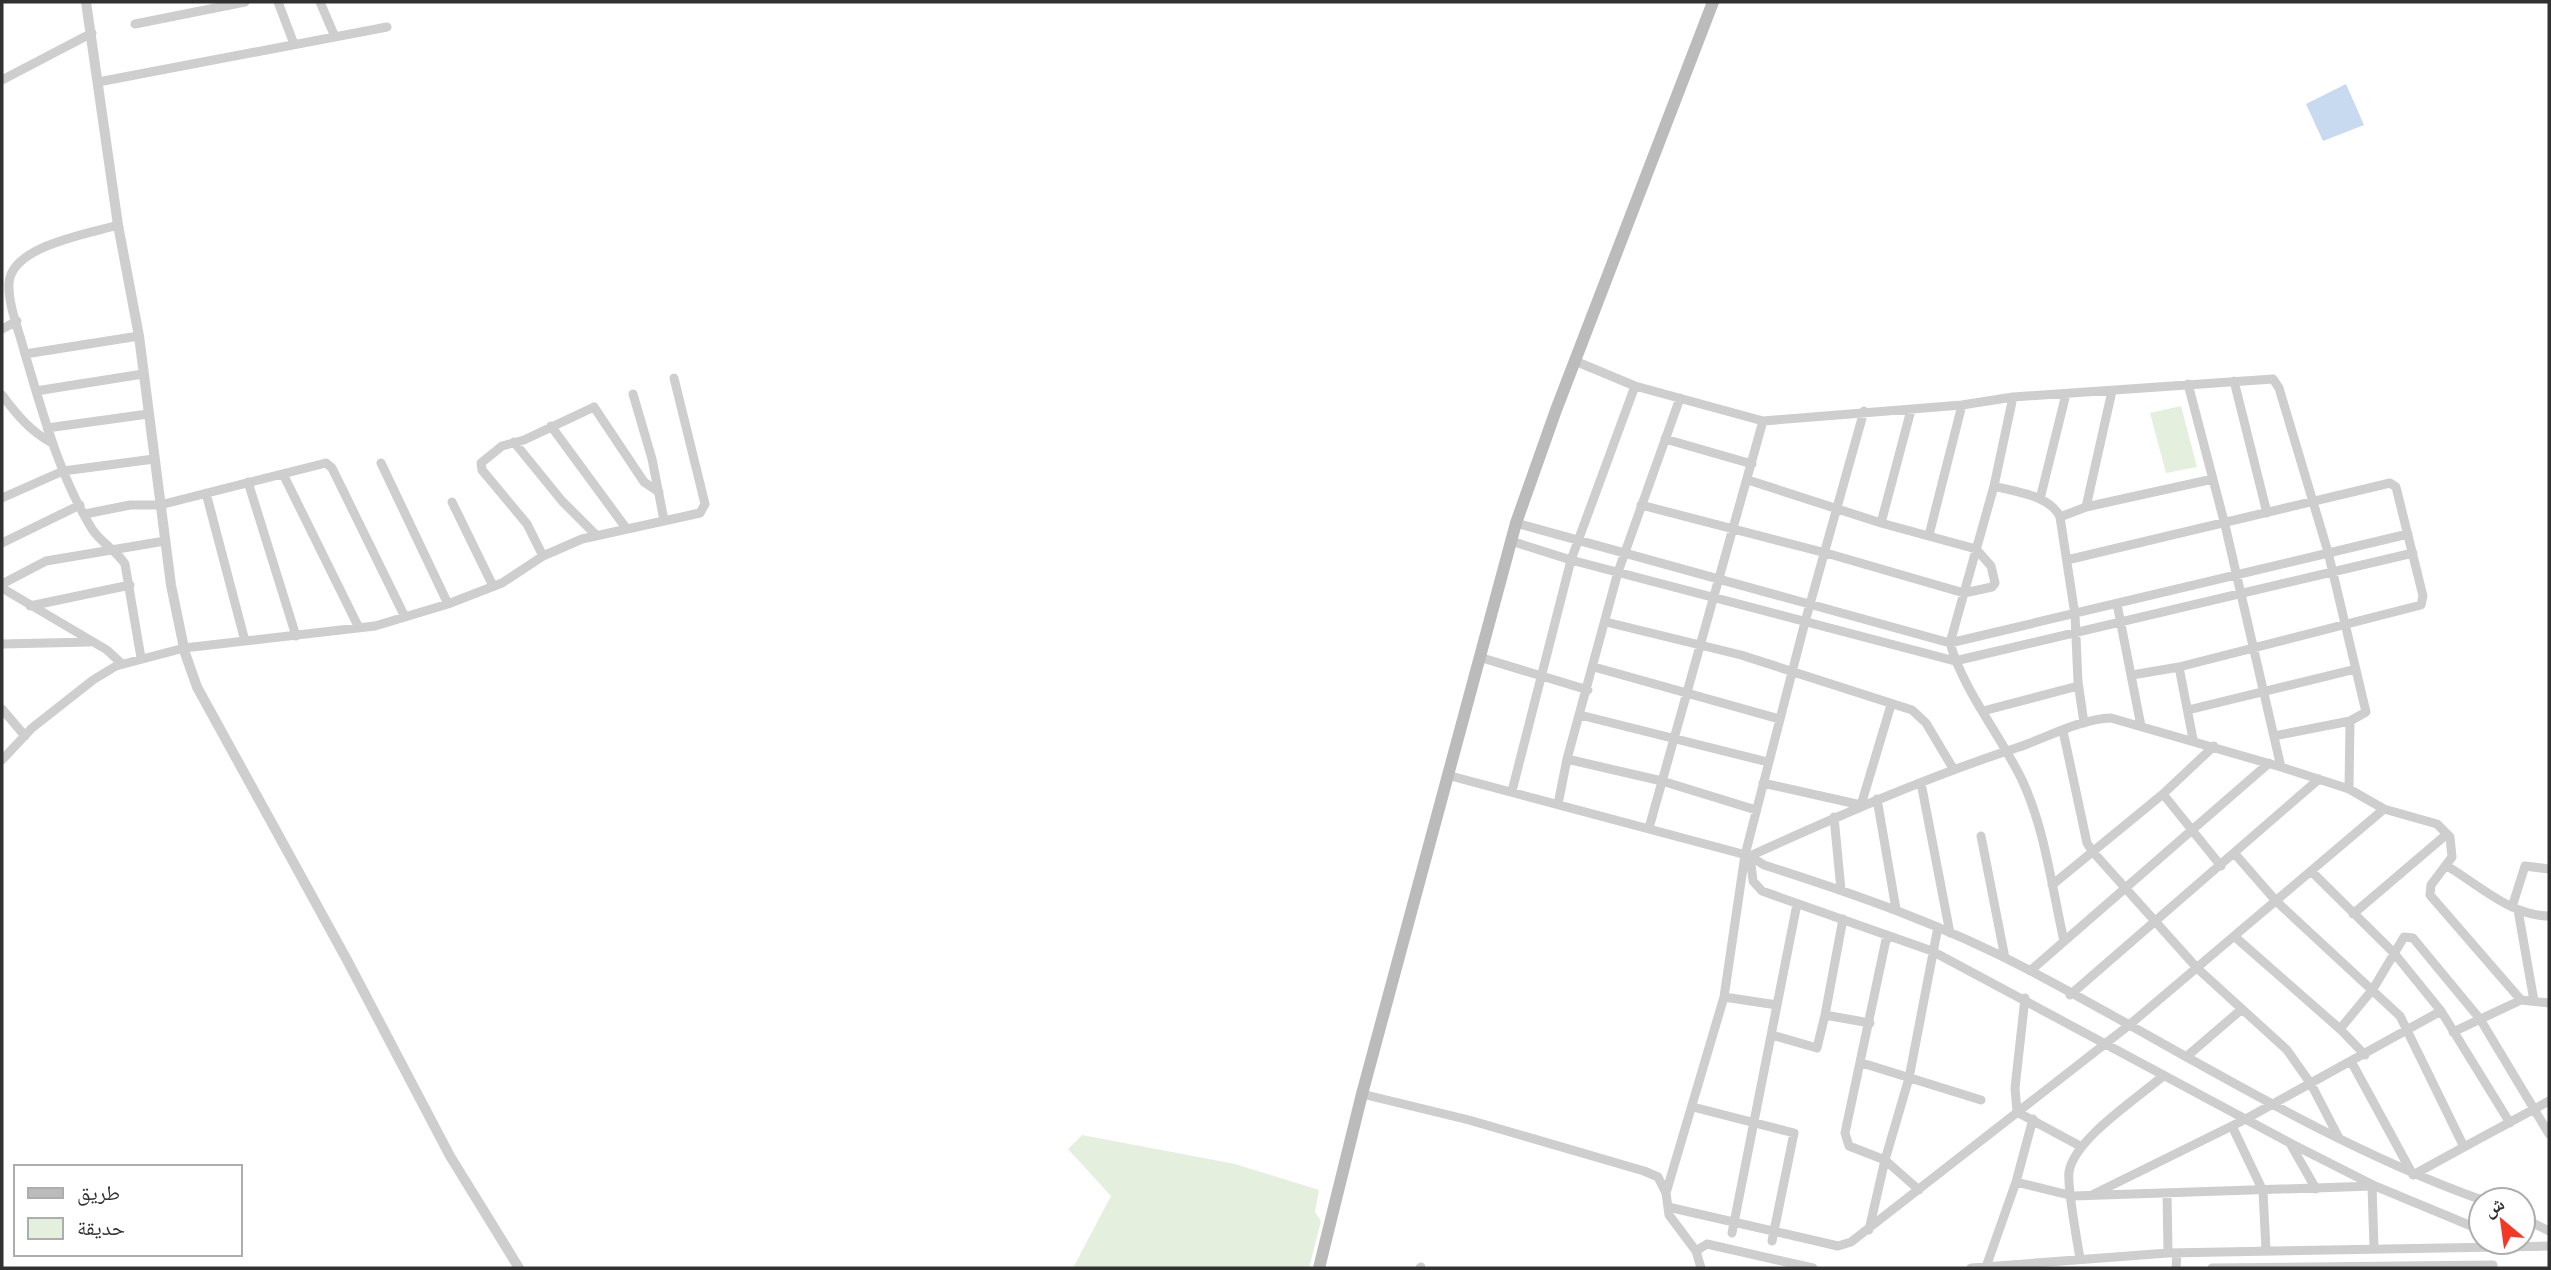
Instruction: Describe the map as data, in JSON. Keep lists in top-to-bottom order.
{
  "legend": ["طريق", "حديقة"],
  "north": "top left"
}
